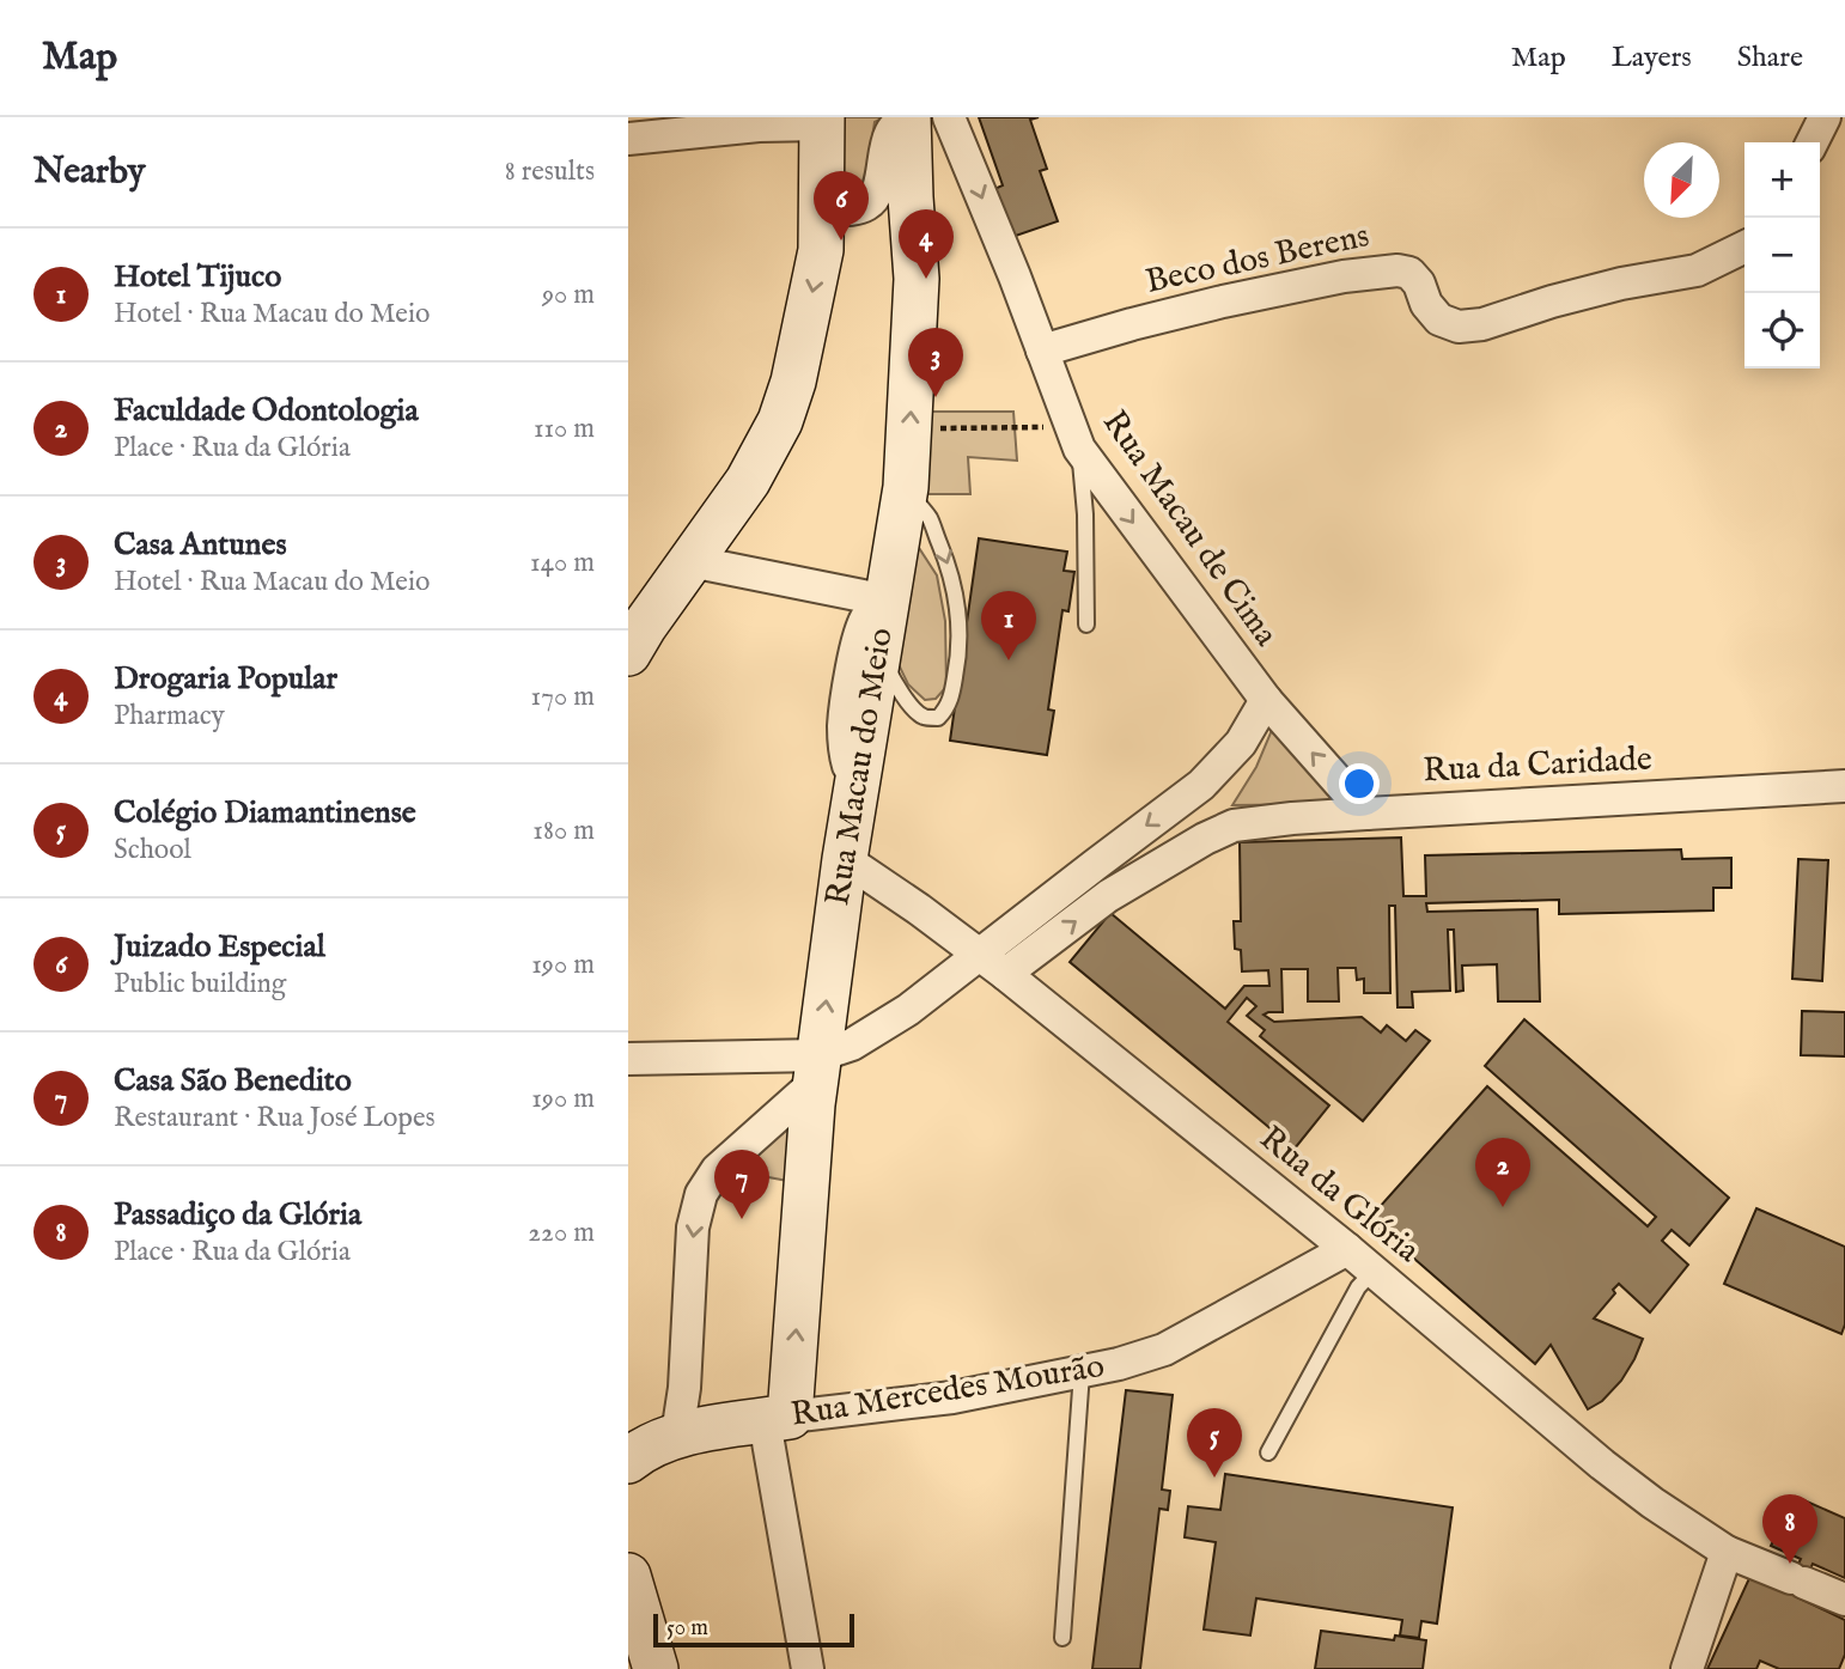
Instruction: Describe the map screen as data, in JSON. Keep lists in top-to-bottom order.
{
  "streets": {
    "main road": ["Rua Macau do Meio", "Rua Mercedes Mourão"],
    "street": [
      "Beco dos Berens",
      "Rua Macau de Cima",
      "Rua da Caridade",
      "Rua da Glória"
    ]
  },
  "crossings": [
    ["Beco dos Berens", "Rua Macau de Cima"],
    ["Rua Macau de Cima", "Rua da Caridade"],
    ["Rua Macau de Cima", "Rua Macau do Meio"],
    ["Rua Macau do Meio", "Rua da Glória"],
    ["Rua Macau do Meio", "Rua Mercedes Mourão"],
    ["Rua da Glória", "Rua Mercedes Mourão"]
  ],
  "scale_bar": "50 m",
  "north": "bottom left",
  "page": {
    "header": "Map",
    "nav": ["Map", "Layers", "Share"],
    "heading": ["Nearby", "8 results"],
    "map_buttons": ["+", "−"],
    "pins": [
      "6",
      "4",
      "3",
      "1",
      "2",
      "7",
      "5",
      "8"
    ],
    "list": [
      {
        "mark": "1",
        "name": "Hotel Tijuco",
        "note": "Hotel · Rua Macau do Meio",
        "value": "90 m"
      },
      {
        "mark": "2",
        "name": "Faculdade Odontologia",
        "note": "Place · Rua da Glória",
        "value": "110 m"
      },
      {
        "mark": "3",
        "name": "Casa Antunes",
        "note": "Hotel · Rua Macau do Meio",
        "value": "140 m"
      },
      {
        "mark": "4",
        "name": "Drogaria Popular",
        "note": "Pharmacy",
        "value": "170 m"
      },
      {
        "mark": "5",
        "name": "Colégio Diamantinense",
        "note": "School",
        "value": "180 m"
      },
      {
        "mark": "6",
        "name": "Juizado Especial",
        "note": "Public building",
        "value": "190 m"
      },
      {
        "mark": "7",
        "name": "Casa São Benedito",
        "note": "Restaurant · Rua José Lopes",
        "value": "190 m"
      },
      {
        "mark": "8",
        "name": "Passadiço da Glória",
        "note": "Place · Rua da Glória",
        "value": "220 m"
      }
    ],
    "scale": "50 m"
  }
}
